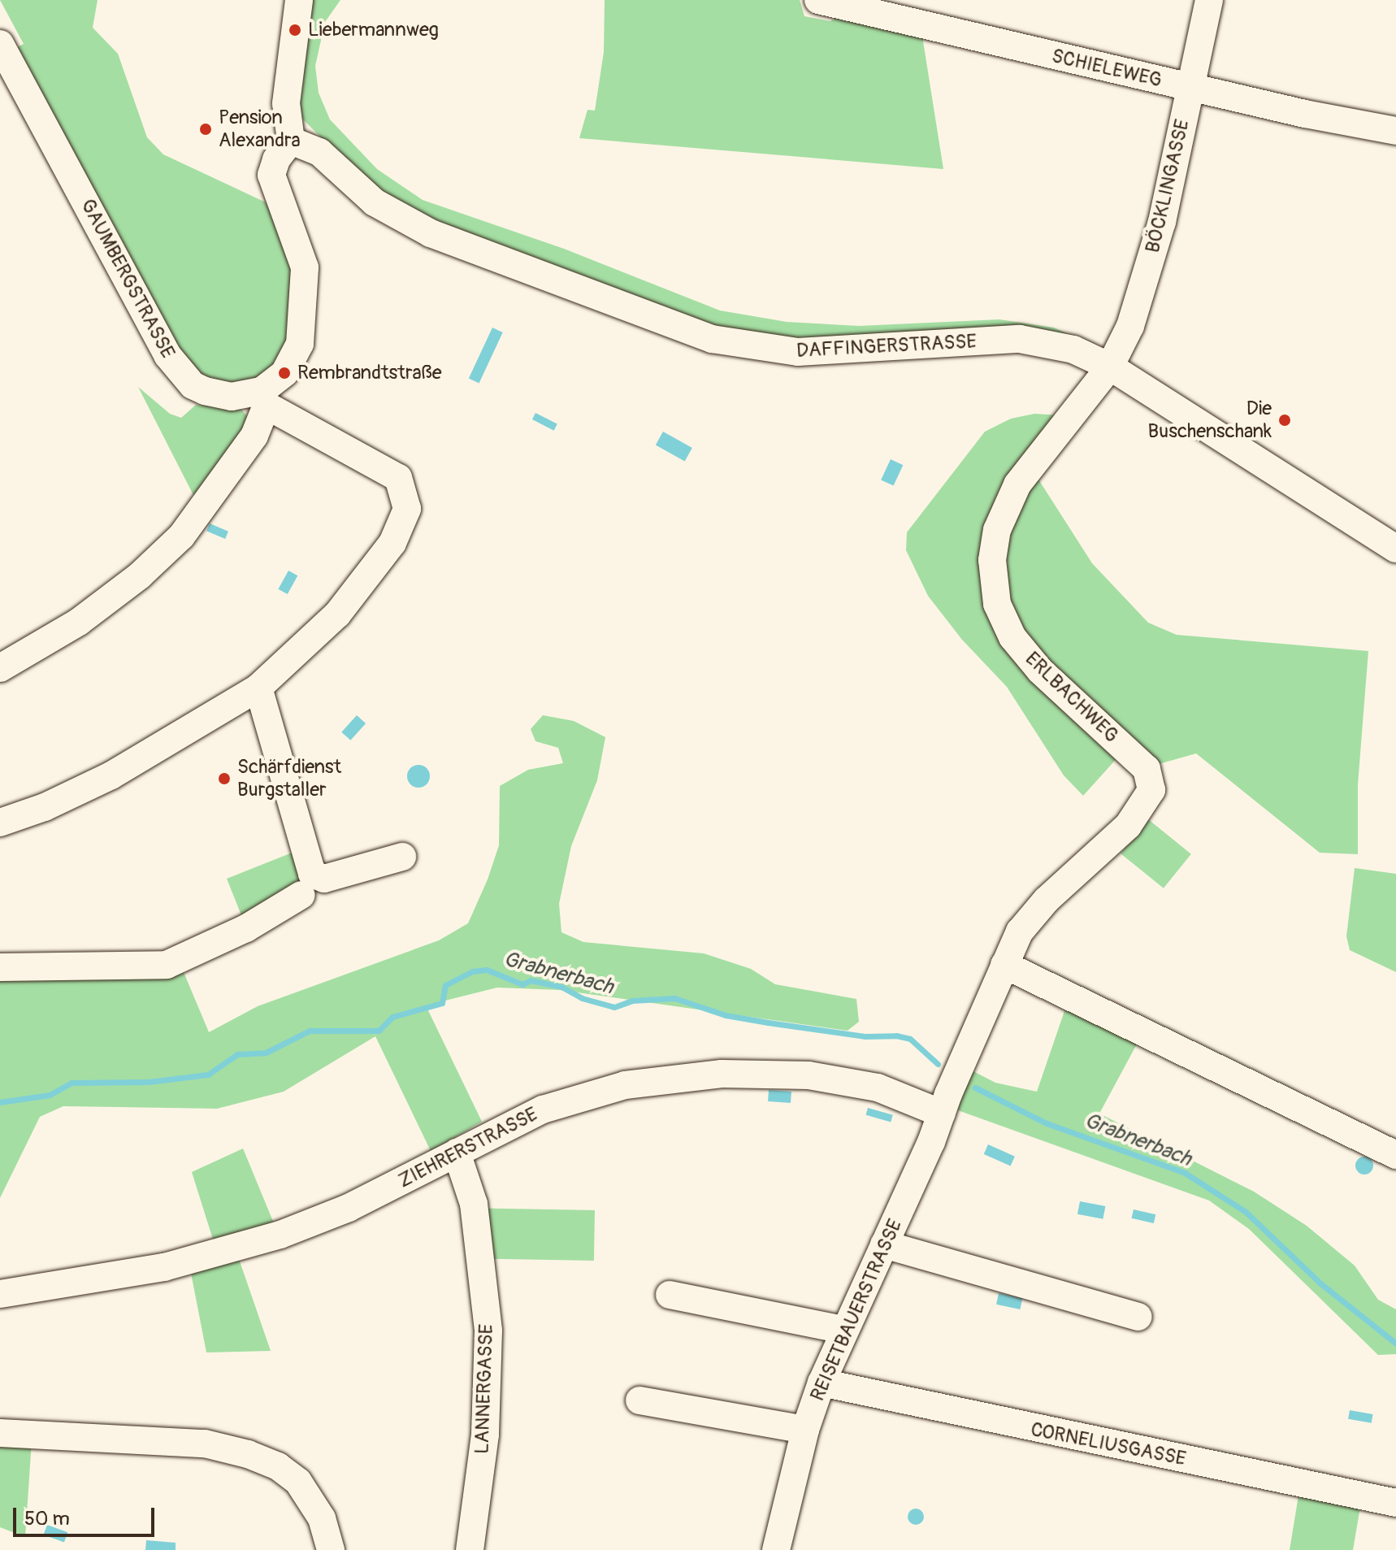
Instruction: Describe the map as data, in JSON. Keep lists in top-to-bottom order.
{
  "streets": {
    "street": [
      "SCHIELEWEG",
      "BÖCKLINGASSE",
      "GAUMBERGSTRASSE",
      "DAFFINGERSTRASSE",
      "ERLBACHWEG",
      "ZIEHRERSTRASSE",
      "REISETBAUERSTRASSE",
      "LANNERGASSE",
      "CORNELIUSGASSE"
    ]
  },
  "crossings": [
    ["SCHIELEWEG", "BÖCKLINGASSE"],
    ["BÖCKLINGASSE", "DAFFINGERSTRASSE"],
    ["BÖCKLINGASSE", "ERLBACHWEG"],
    ["DAFFINGERSTRASSE", "ERLBACHWEG"],
    ["ERLBACHWEG", "ZIEHRERSTRASSE"],
    ["ERLBACHWEG", "REISETBAUERSTRASSE"],
    ["ZIEHRERSTRASSE", "REISETBAUERSTRASSE"],
    ["ZIEHRERSTRASSE", "LANNERGASSE"],
    ["REISETBAUERSTRASSE", "CORNELIUSGASSE"]
  ],
  "water": ["Grabnerbach"],
  "places": [
    "Liebermannweg",
    "Pension Alexandra",
    "Rembrandtstraße",
    "Die Buschenschank",
    "Schärfdienst Burgstaller"
  ],
  "scale_bar": "50 m"
}
